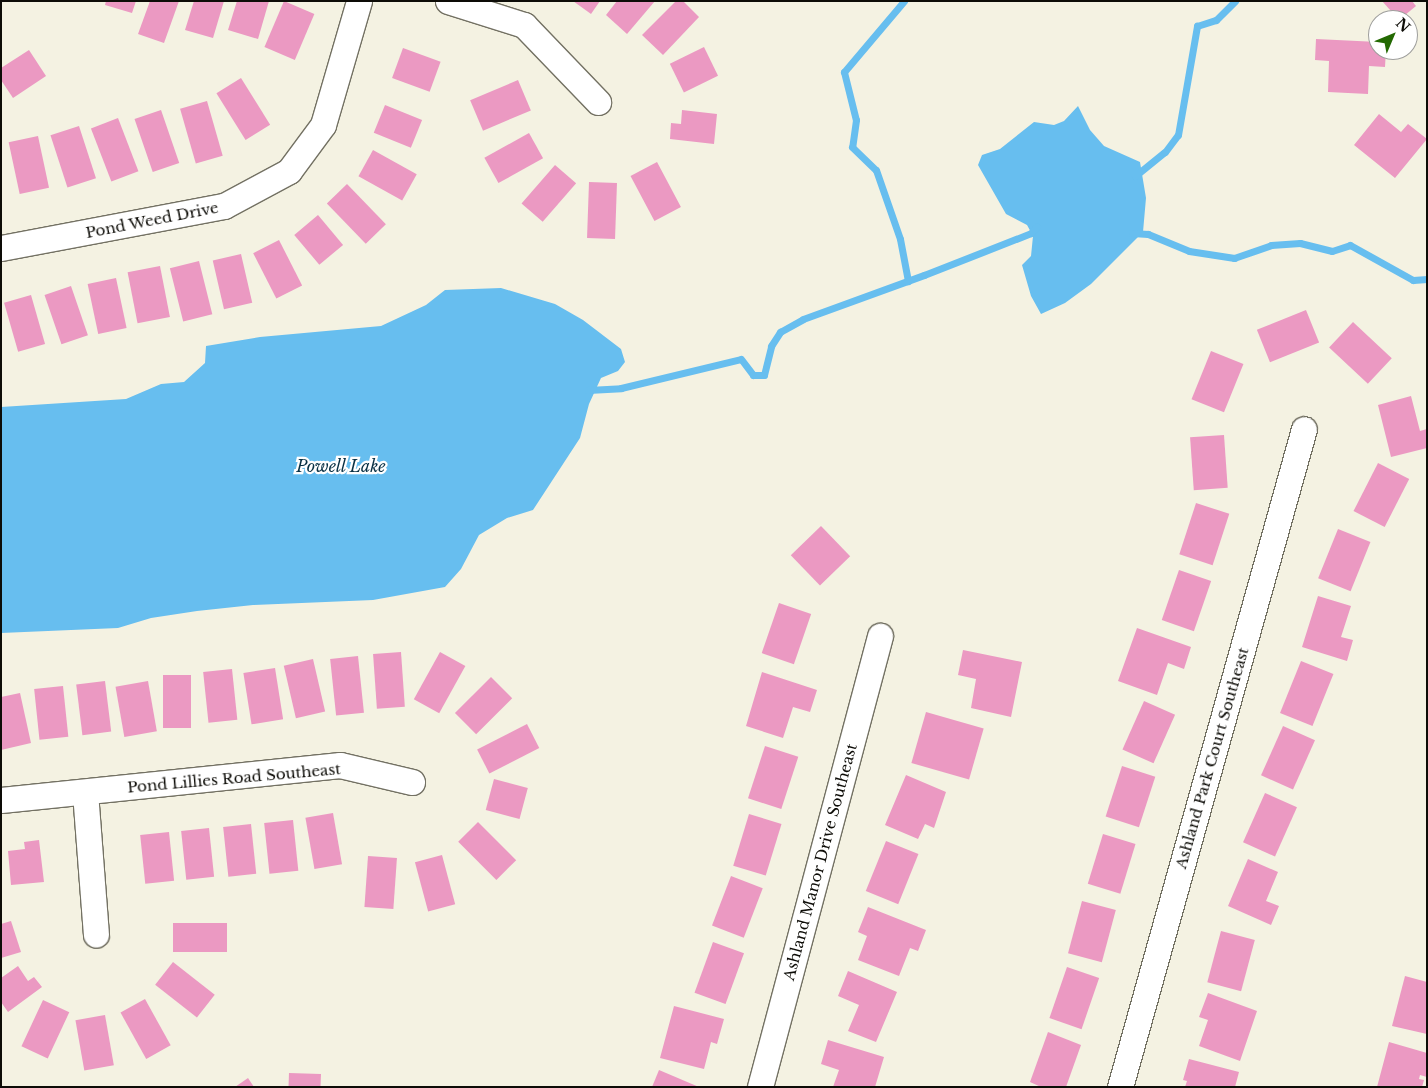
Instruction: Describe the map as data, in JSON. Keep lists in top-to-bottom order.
{
  "streets": {
    "street": [
      "Pond Weed Drive",
      "Ashland Park Court Southeast",
      "Pond Lillies Road Southeast",
      "Ashland Manor Drive Southeast"
    ]
  },
  "water": ["Powell Lake"],
  "north": "top right"
}
